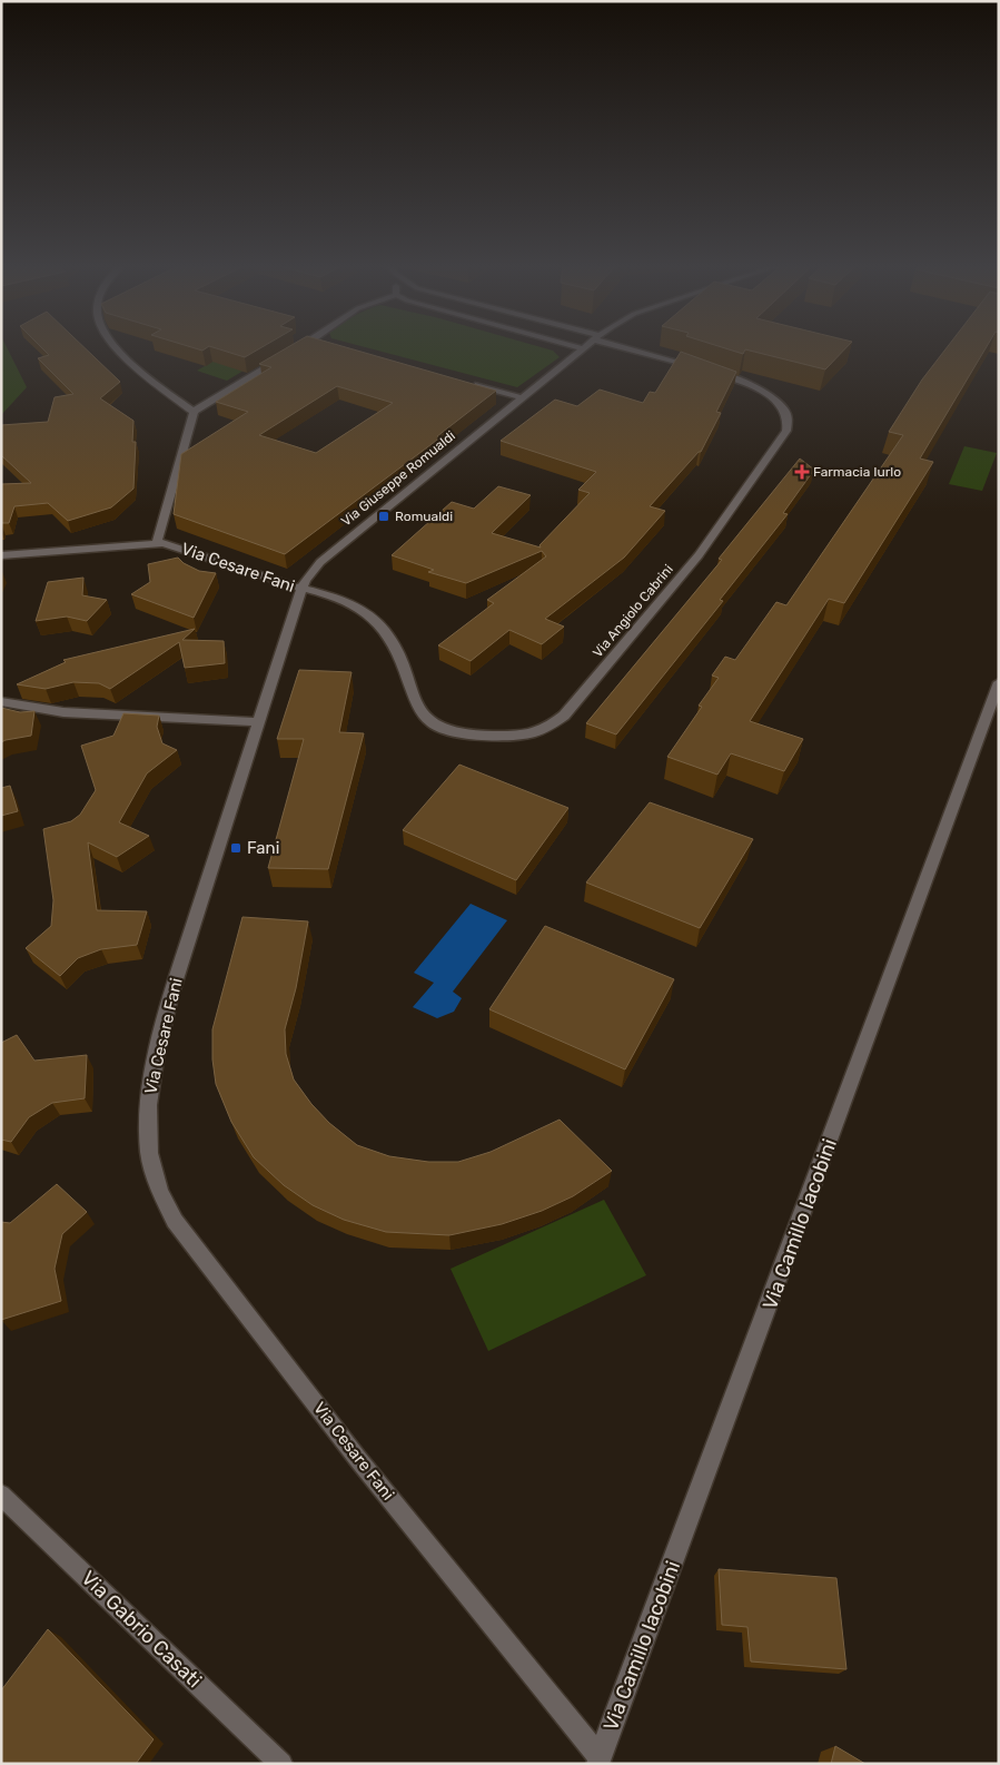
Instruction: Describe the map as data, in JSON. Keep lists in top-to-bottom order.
{
  "streets": {
    "street": [
      "Via Giuseppe Romualdi",
      "Via Cesare Fani",
      "Via Angiolo Cabrini",
      "Via Camillo Iacobini",
      "Via Gabrio Casati"
    ]
  },
  "crossings": [
    ["Via Giuseppe Romualdi", "Via Cesare Fani"],
    ["Via Giuseppe Romualdi", "Via Angiolo Cabrini"],
    ["Via Cesare Fani", "Via Angiolo Cabrini"],
    ["Via Cesare Fani", "Via Camillo Iacobini"]
  ],
  "places": {
    "health": ["Farmacia Iurlo"],
    "transit": ["Romualdi", "Fani"]
  }
}
